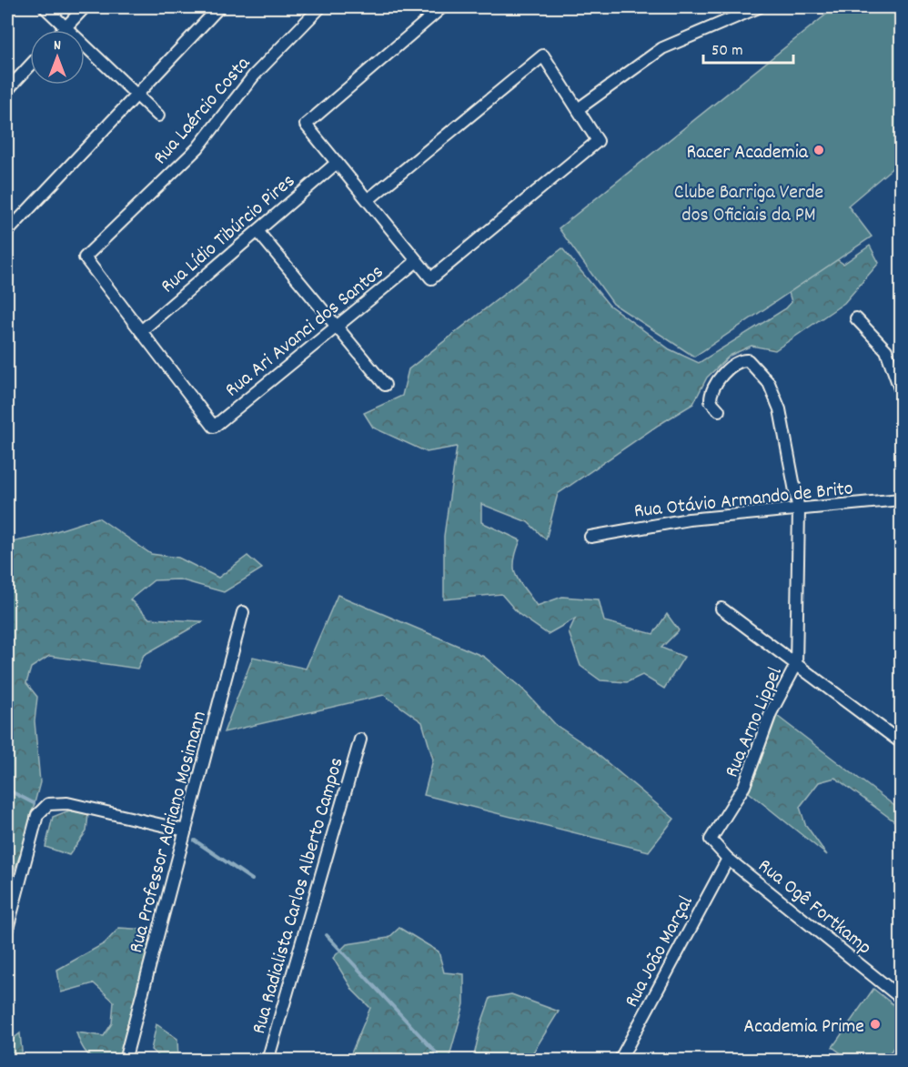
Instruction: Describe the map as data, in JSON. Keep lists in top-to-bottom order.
{
  "streets": {
    "street": [
      "Rua Laércio Costa",
      "Rua Lídio Tibúrcio Pires",
      "Rua Ari Avanci dos Santos",
      "Rua Otávio Armando de Brito",
      "Rua Arno Lippel",
      "Rua Professor Adriano Mosimann",
      "Rua Radialista Carlos Alberto Campos",
      "Rua Ogê Fortkamp",
      "Rua João Marçal"
    ]
  },
  "crossings": [
    ["Rua Laércio Costa", "Rua Lídio Tibúrcio Pires"],
    ["Rua Laércio Costa", "Rua Ari Avanci dos Santos"],
    ["Rua Lídio Tibúrcio Pires", "Rua Ari Avanci dos Santos"],
    ["Rua Otávio Armando de Brito", "Rua Arno Lippel"],
    ["Rua Arno Lippel", "Rua Ogê Fortkamp"],
    ["Rua Ogê Fortkamp", "Rua João Marçal"]
  ],
  "parks": ["Clube Barriga Verde dos Oficiais da PM"],
  "places": ["Racer Academia", "Academia Prime"],
  "scale_bar": "50 m",
  "north": "top"
}
